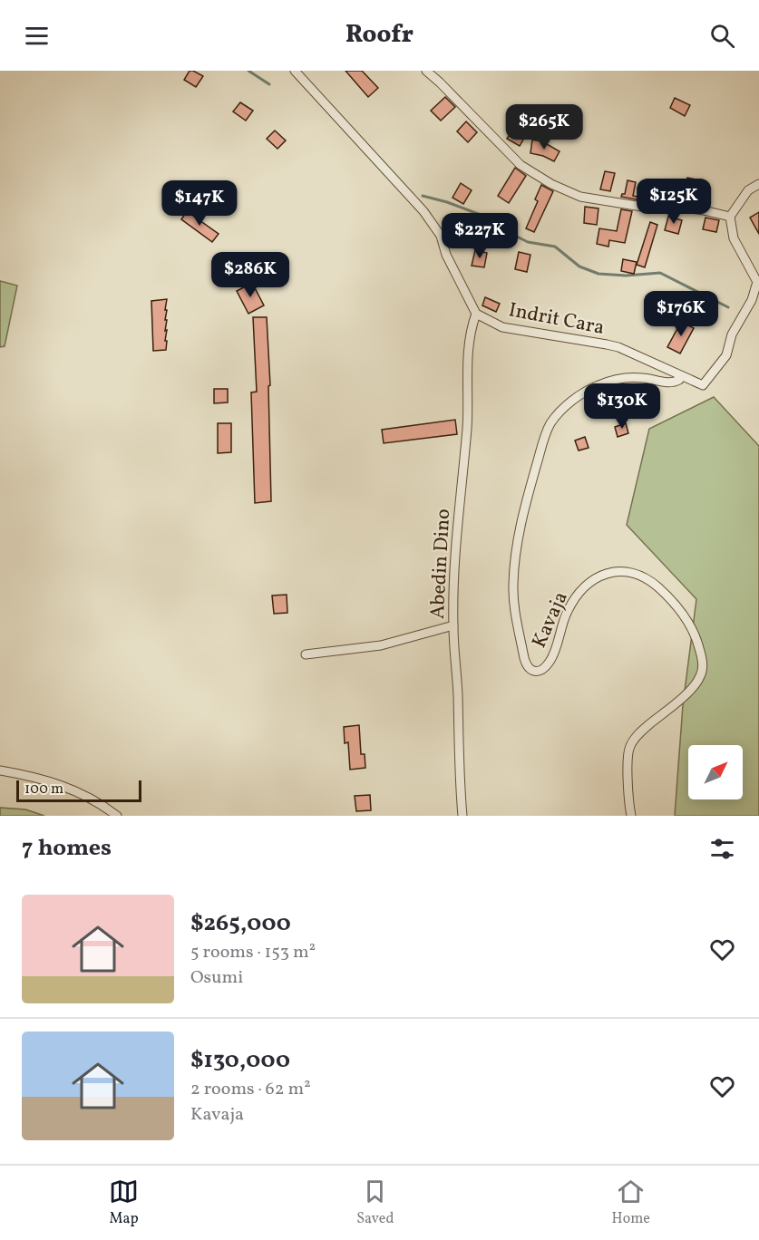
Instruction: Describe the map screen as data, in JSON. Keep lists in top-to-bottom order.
{
  "streets": {
    "street": ["Indrit Cara", "Abedin Dino", "Kavaja"]
  },
  "crossings": [
    ["Indrit Cara", "Abedin Dino"],
    ["Indrit Cara", "Kavaja"]
  ],
  "scale_bar": "100 m",
  "north": "top right",
  "page": {
    "header": "Roofr",
    "price": [
      "$265K",
      "$125K",
      "$147K",
      "$227K",
      "$286K",
      "$176K",
      "$130K"
    ],
    "scale": "100 m",
    "heading": "7 homes",
    "list": [
      {
        "name": "$265,000",
        "note": "5 rooms · 153 m² · Osumi"
      },
      {
        "name": "$130,000",
        "note": "2 rooms · 62 m² · Kavaja"
      }
    ],
    "tabs": ["Map", "Saved", "Home"]
  }
}
